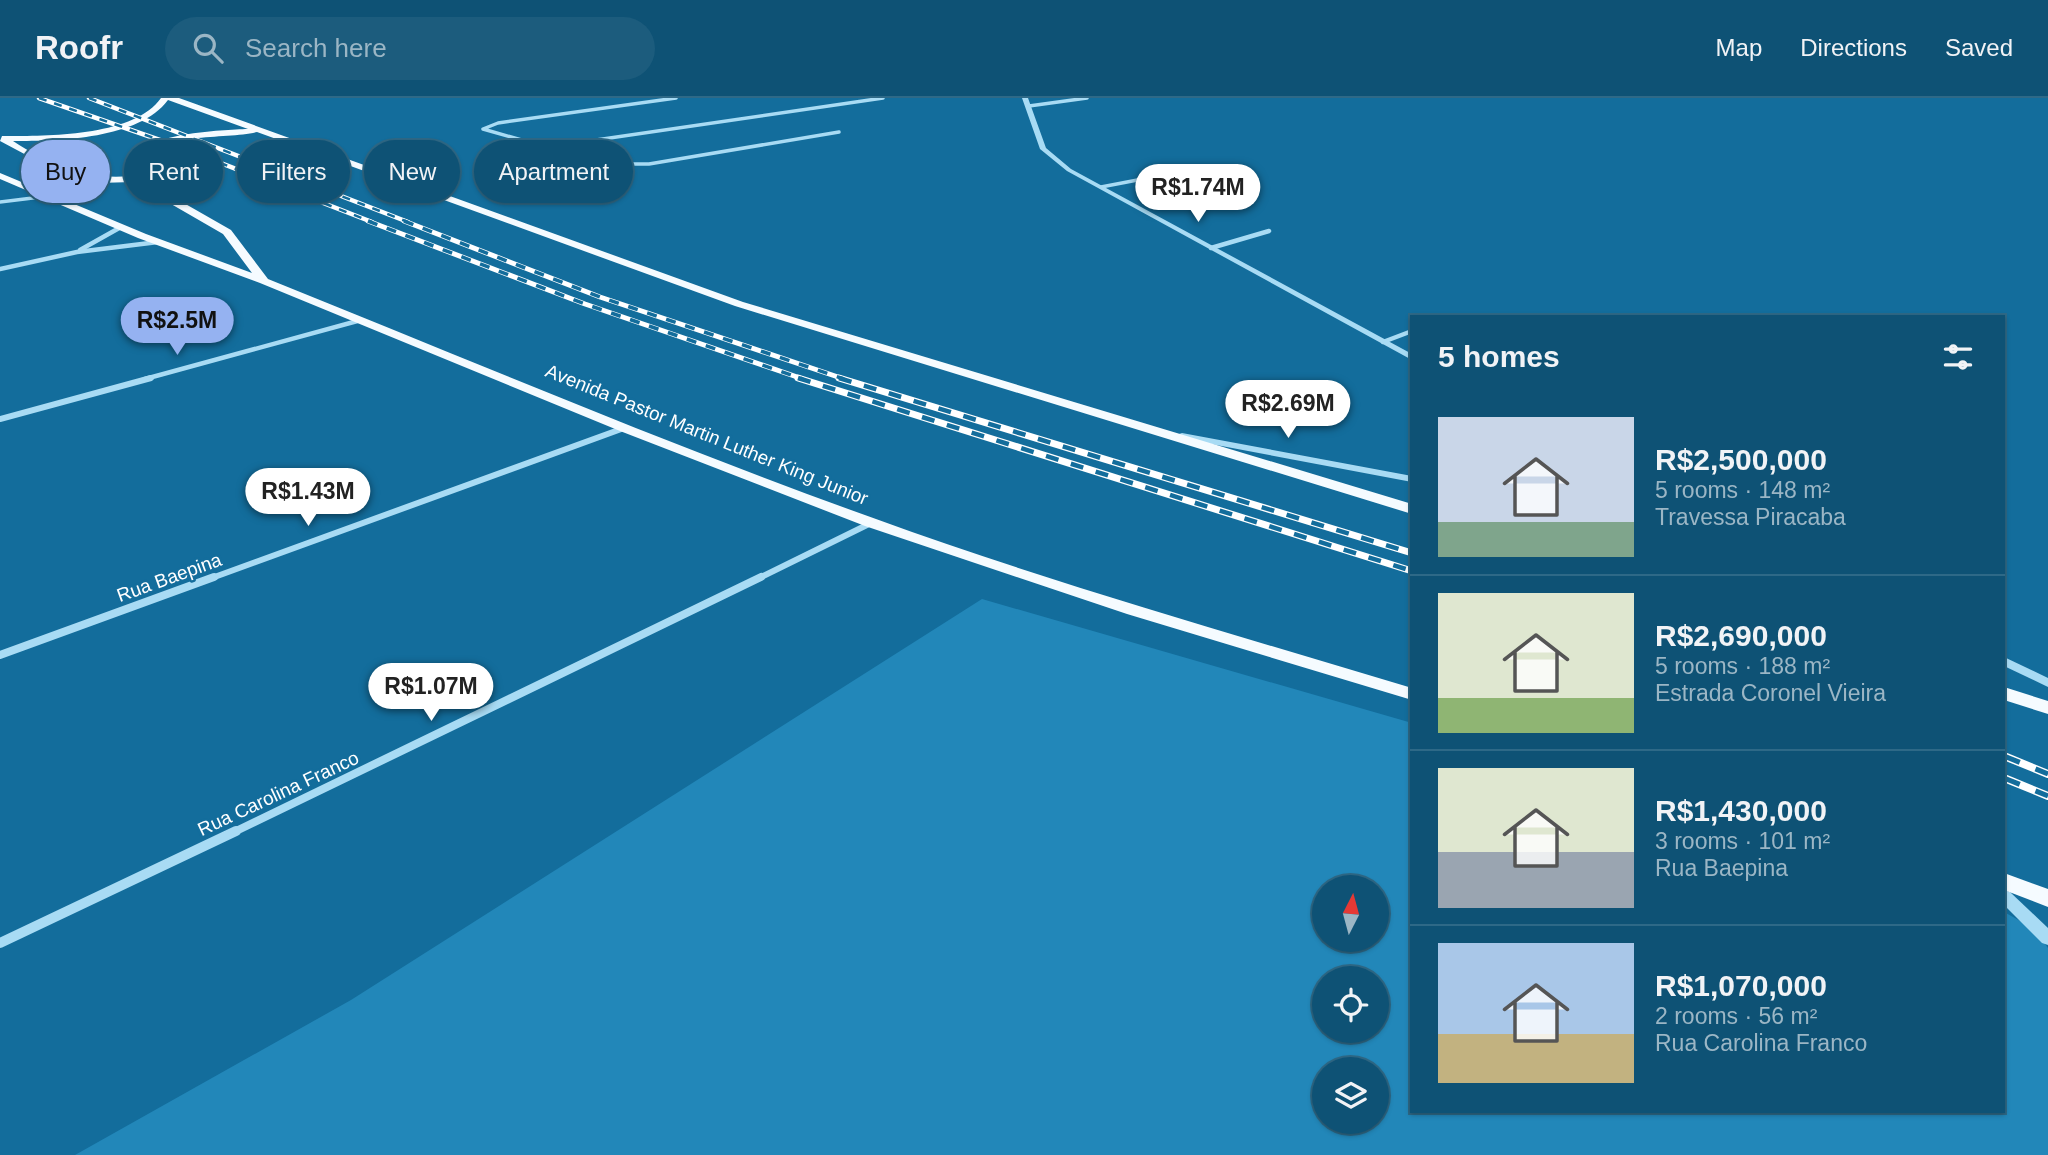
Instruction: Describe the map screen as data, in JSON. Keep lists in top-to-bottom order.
{
  "streets": {
    "main road": ["Avenida Pastor Martin Luther King Junior"],
    "street": ["Rua Baepina", "Rua Carolina Franco"]
  },
  "crossings": [
    ["Avenida Pastor Martin Luther King Junior", "Rua Baepina"],
    ["Avenida Pastor Martin Luther King Junior", "Rua Carolina Franco"]
  ],
  "north": "top",
  "page": {
    "header": "Roofr",
    "search": "Search here",
    "nav": ["Map", "Directions", "Saved"],
    "chip": [
      "Buy",
      "Rent",
      "Filters",
      "New",
      "Apartment"
    ],
    "price": [
      "R$1.74M",
      "R$2.5M",
      "R$2.69M",
      "R$1.43M",
      "R$1.07M"
    ],
    "heading": "5 homes",
    "list": [
      {
        "name": "R$2,500,000",
        "note": "5 rooms · 148 m² · Travessa Piracaba"
      },
      {
        "name": "R$2,690,000",
        "note": "5 rooms · 188 m² · Estrada Coronel Vieira"
      },
      {
        "name": "R$1,430,000",
        "note": "3 rooms · 101 m² · Rua Baepina"
      },
      {
        "name": "R$1,070,000",
        "note": "2 rooms · 56 m² · Rua Carolina Franco"
      }
    ]
  }
}
